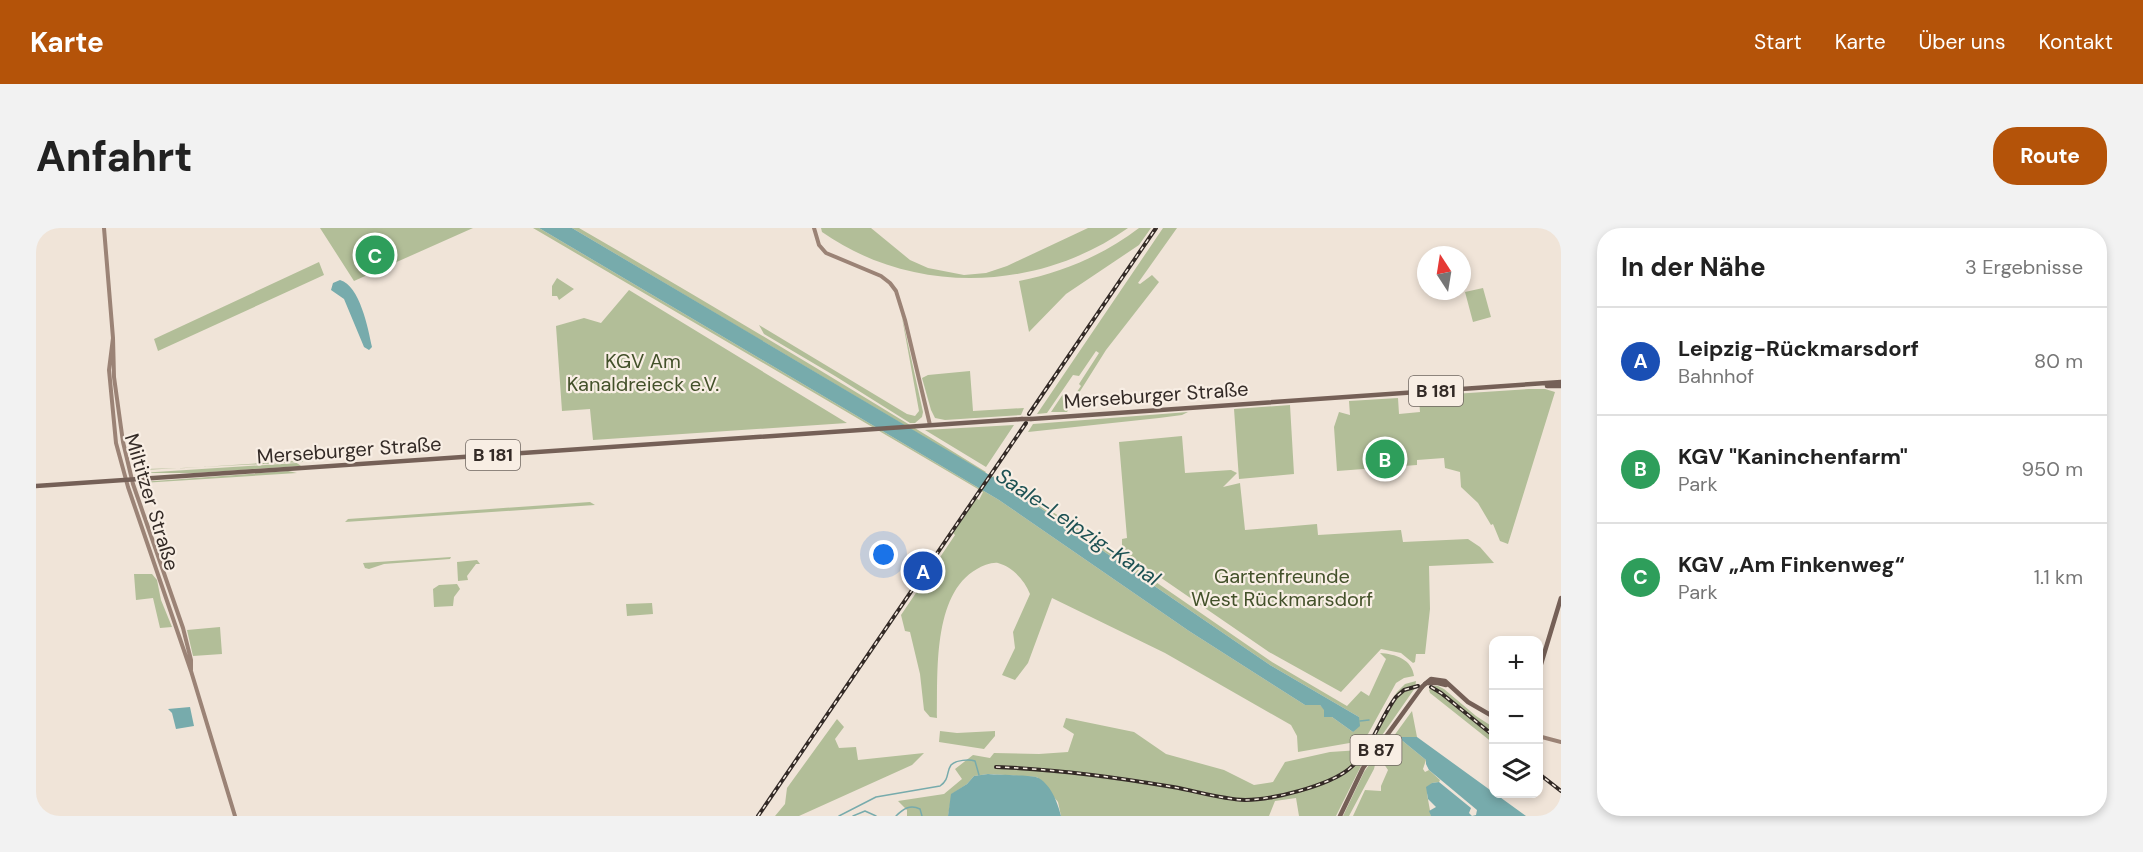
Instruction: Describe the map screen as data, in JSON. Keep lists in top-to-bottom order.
{
  "streets": {
    "main road": ["B 181", "Merseburger Straße", "B 87"],
    "street": ["Miltitzer Straße"]
  },
  "crossings": [
    ["B 181", "Merseburger Straße"],
    ["B 181", "Miltitzer Straße"],
    ["Merseburger Straße", "Miltitzer Straße"]
  ],
  "water": ["Saale-Leipzig-Kanal"],
  "parks": ["KGV Am Kanaldreieck e.V.", "Gartenfreunde West Rückmarsdorf"],
  "north": "top",
  "page": {
    "header": "Karte",
    "nav": [
      "Start",
      "Karte",
      "Über uns",
      "Kontakt"
    ],
    "buttons": "Route",
    "title": "Anfahrt",
    "heading": ["In der Nähe", "3 Ergebnisse"],
    "pins": ["C", "B", "A"],
    "list": [
      {
        "mark": "A",
        "name": "Leipzig-Rückmarsdorf",
        "note": "Bahnhof",
        "value": "80 m"
      },
      {
        "mark": "B",
        "name": "KGV \"Kaninchenfarm\"",
        "note": "Park",
        "value": "950 m"
      },
      {
        "mark": "C",
        "name": "KGV „Am Finkenweg“",
        "note": "Park",
        "value": "1.1 km"
      }
    ],
    "map_buttons": ["+", "−"]
  }
}
